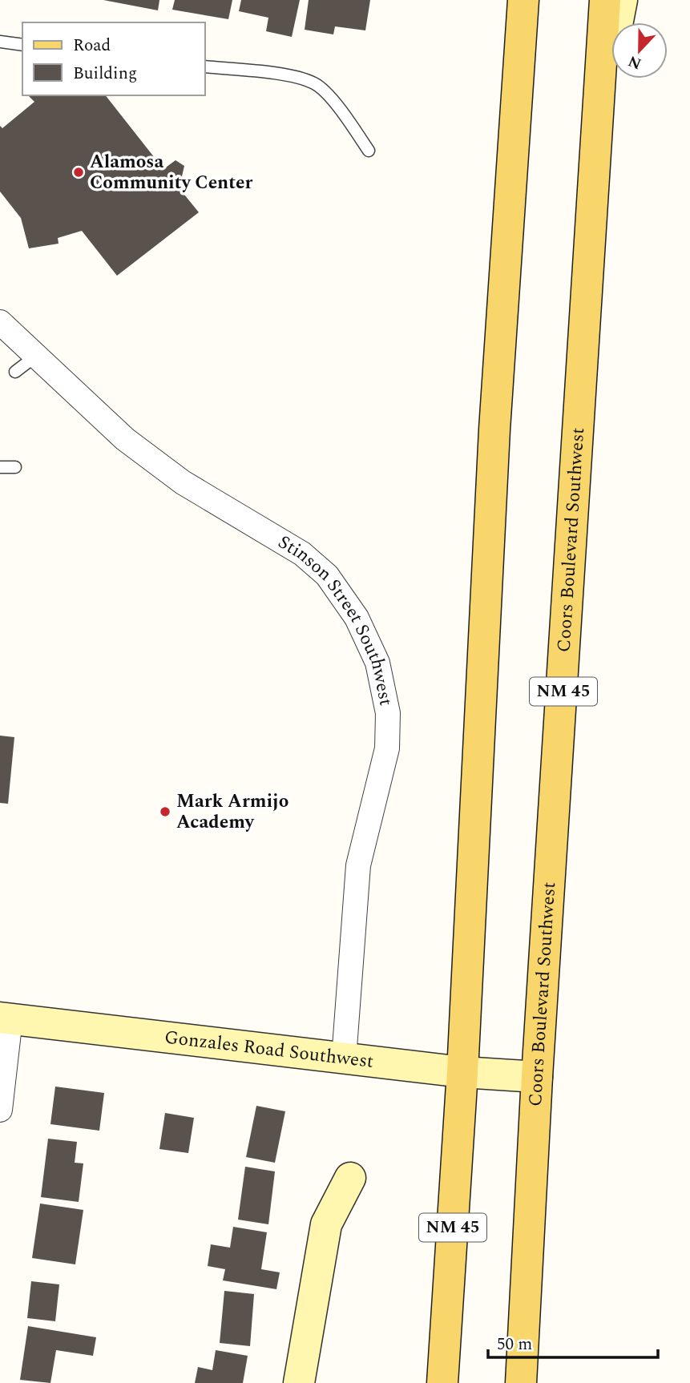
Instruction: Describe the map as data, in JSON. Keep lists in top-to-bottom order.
{
  "streets": {
    "main road": ["Coors Boulevard Southwest", "NM 45"],
    "street": ["Stinson Street Southwest", "Gonzales Road Southwest"]
  },
  "crossings": [
    ["Coors Boulevard Southwest", "Gonzales Road Southwest"],
    ["Stinson Street Southwest", "Gonzales Road Southwest"],
    ["NM 45", "Gonzales Road Southwest"]
  ],
  "places": ["Alamosa Community Center", "Mark Armijo Academy"],
  "legend": ["Road", "Building"],
  "scale_bar": "50 m",
  "north": "bottom"
}
